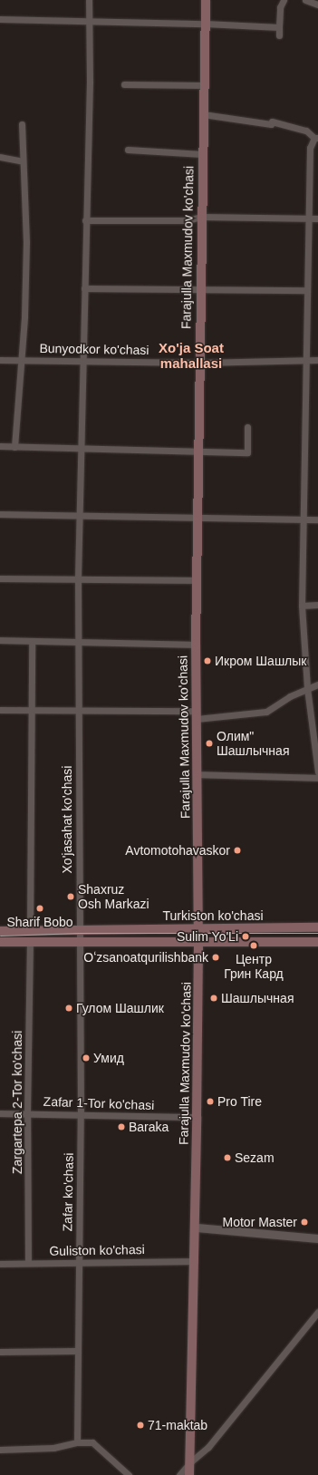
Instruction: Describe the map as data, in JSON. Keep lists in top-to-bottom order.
{
  "streets": {
    "main road": ["Farajulla Maxmudov ko'chasi", "Turkiston ko'chasi"],
    "street": [
      "Bunyodkor ko'chasi",
      "Xo'jasahat ko'chasi",
      "Zargartepa 2-Tor ko'chasi",
      "Zafar 1-Tor ko'chasi",
      "Zafar ko'chasi",
      "Guliston ko'chasi"
    ]
  },
  "crossings": [
    ["Farajulla Maxmudov ko'chasi", "Bunyodkor ko'chasi"],
    ["Farajulla Maxmudov ko'chasi", "Turkiston ko'chasi"],
    ["Farajulla Maxmudov ko'chasi", "Zafar 1-Tor ko'chasi"],
    ["Farajulla Maxmudov ko'chasi", "Guliston ko'chasi"],
    ["Bunyodkor ko'chasi", "Xo'jasahat ko'chasi"],
    ["Xo'jasahat ko'chasi", "Turkiston ko'chasi"],
    ["Xo'jasahat ko'chasi", "Zafar ko'chasi"],
    ["Turkiston ko'chasi", "Zargartepa 2-Tor ko'chasi"],
    ["Turkiston ko'chasi", "Zafar ko'chasi"],
    ["Zargartepa 2-Tor ko'chasi", "Zafar 1-Tor ko'chasi"],
    ["Zargartepa 2-Tor ko'chasi", "Guliston ko'chasi"],
    ["Zafar 1-Tor ko'chasi", "Zafar ko'chasi"],
    ["Zafar ko'chasi", "Guliston ko'chasi"]
  ],
  "districts": ["Xo'ja Soat mahallasi"],
  "places": [
    "Икром Шашлык",
    "Олим\" Шашлычная",
    "Avtomotohavaskor",
    "Shaxruz Osh Markazi",
    "Sharif Bobo",
    "Sulim Yo'Li",
    "Центр Грин Кард",
    "Oʻzsanoatqurilishbank",
    "Шашлычная",
    "Гулом Шашлик",
    "Умид",
    "Pro Tire",
    "Baraka",
    "Sezam",
    "Motor Master",
    "71-maktab"
  ]
}
